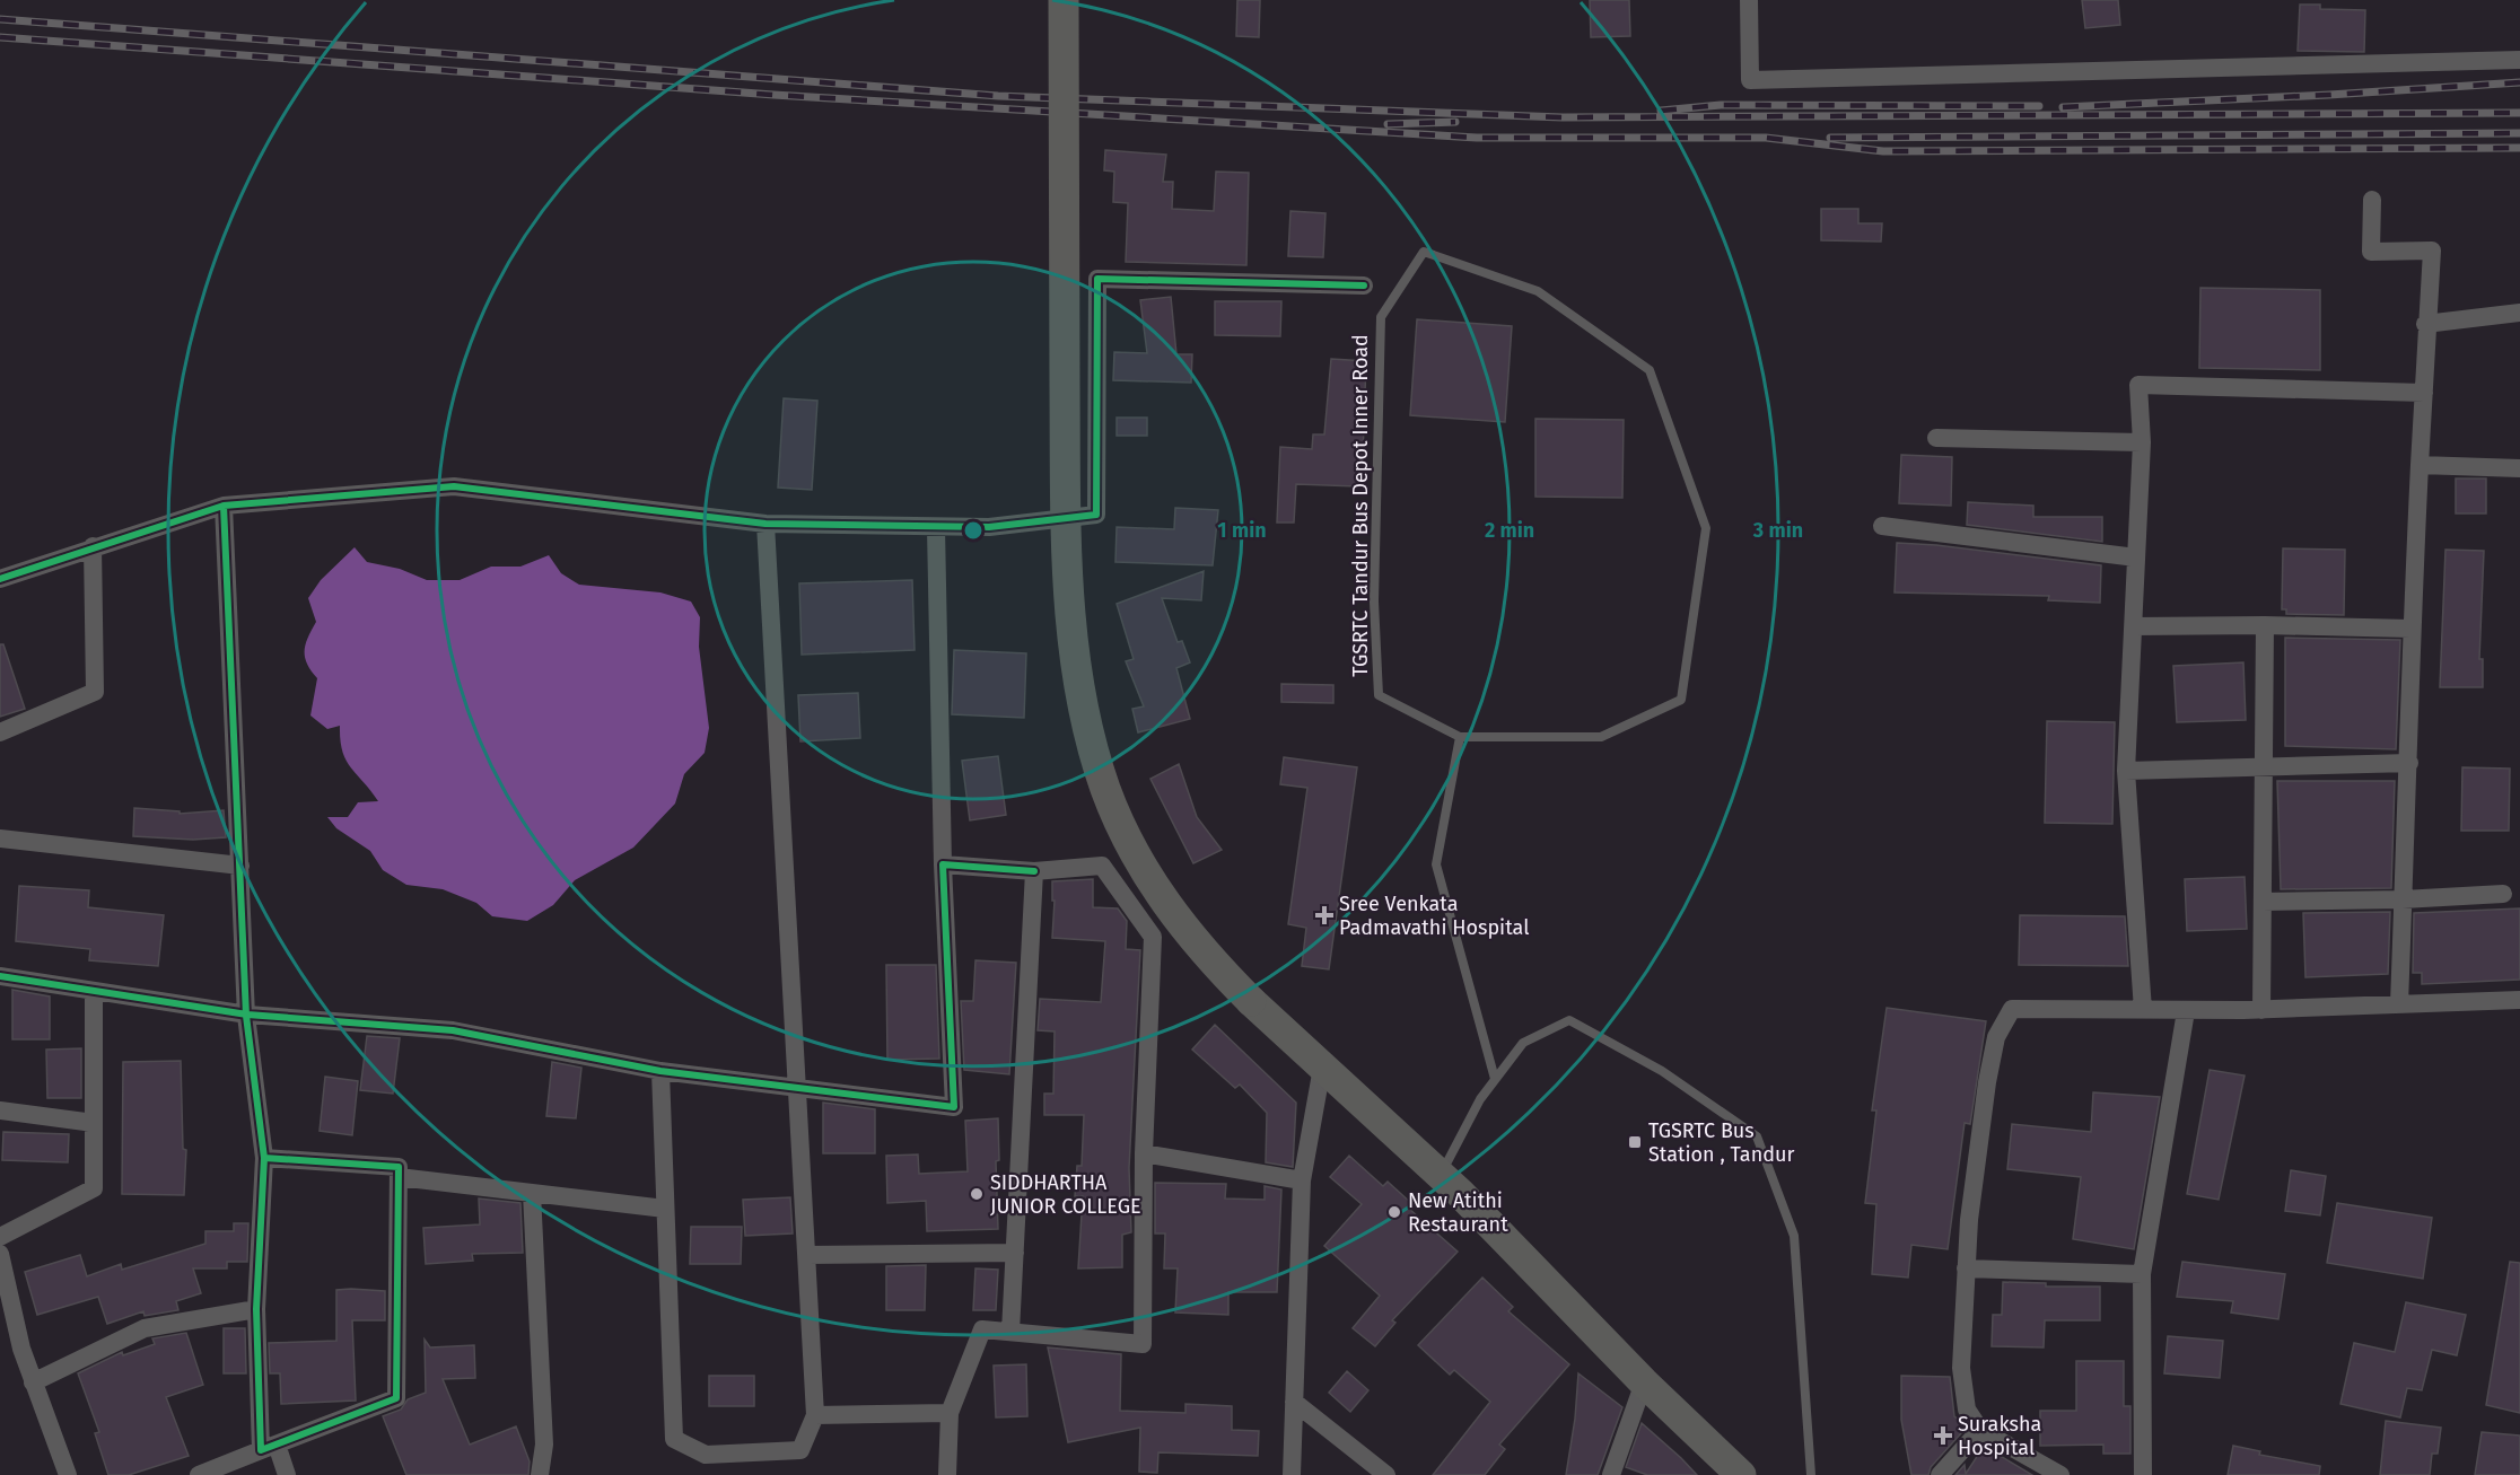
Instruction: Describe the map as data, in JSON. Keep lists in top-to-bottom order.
{
  "streets": {
    "lane": ["TGSRTC Tandur Bus Depot Inner Road"]
  },
  "places": {
    "health": ["Sree Venkata Padmavathi Hospital", "Suraksha Hospital"],
    "transit": ["TGSRTC Bus Station , Tandur"],
    "other": ["SIDDHARTHA JUNIOR COLLEGE", "New Atithi Restaurant"]
  },
  "rings": ["1 min", "2 min", "3 min"]
}
